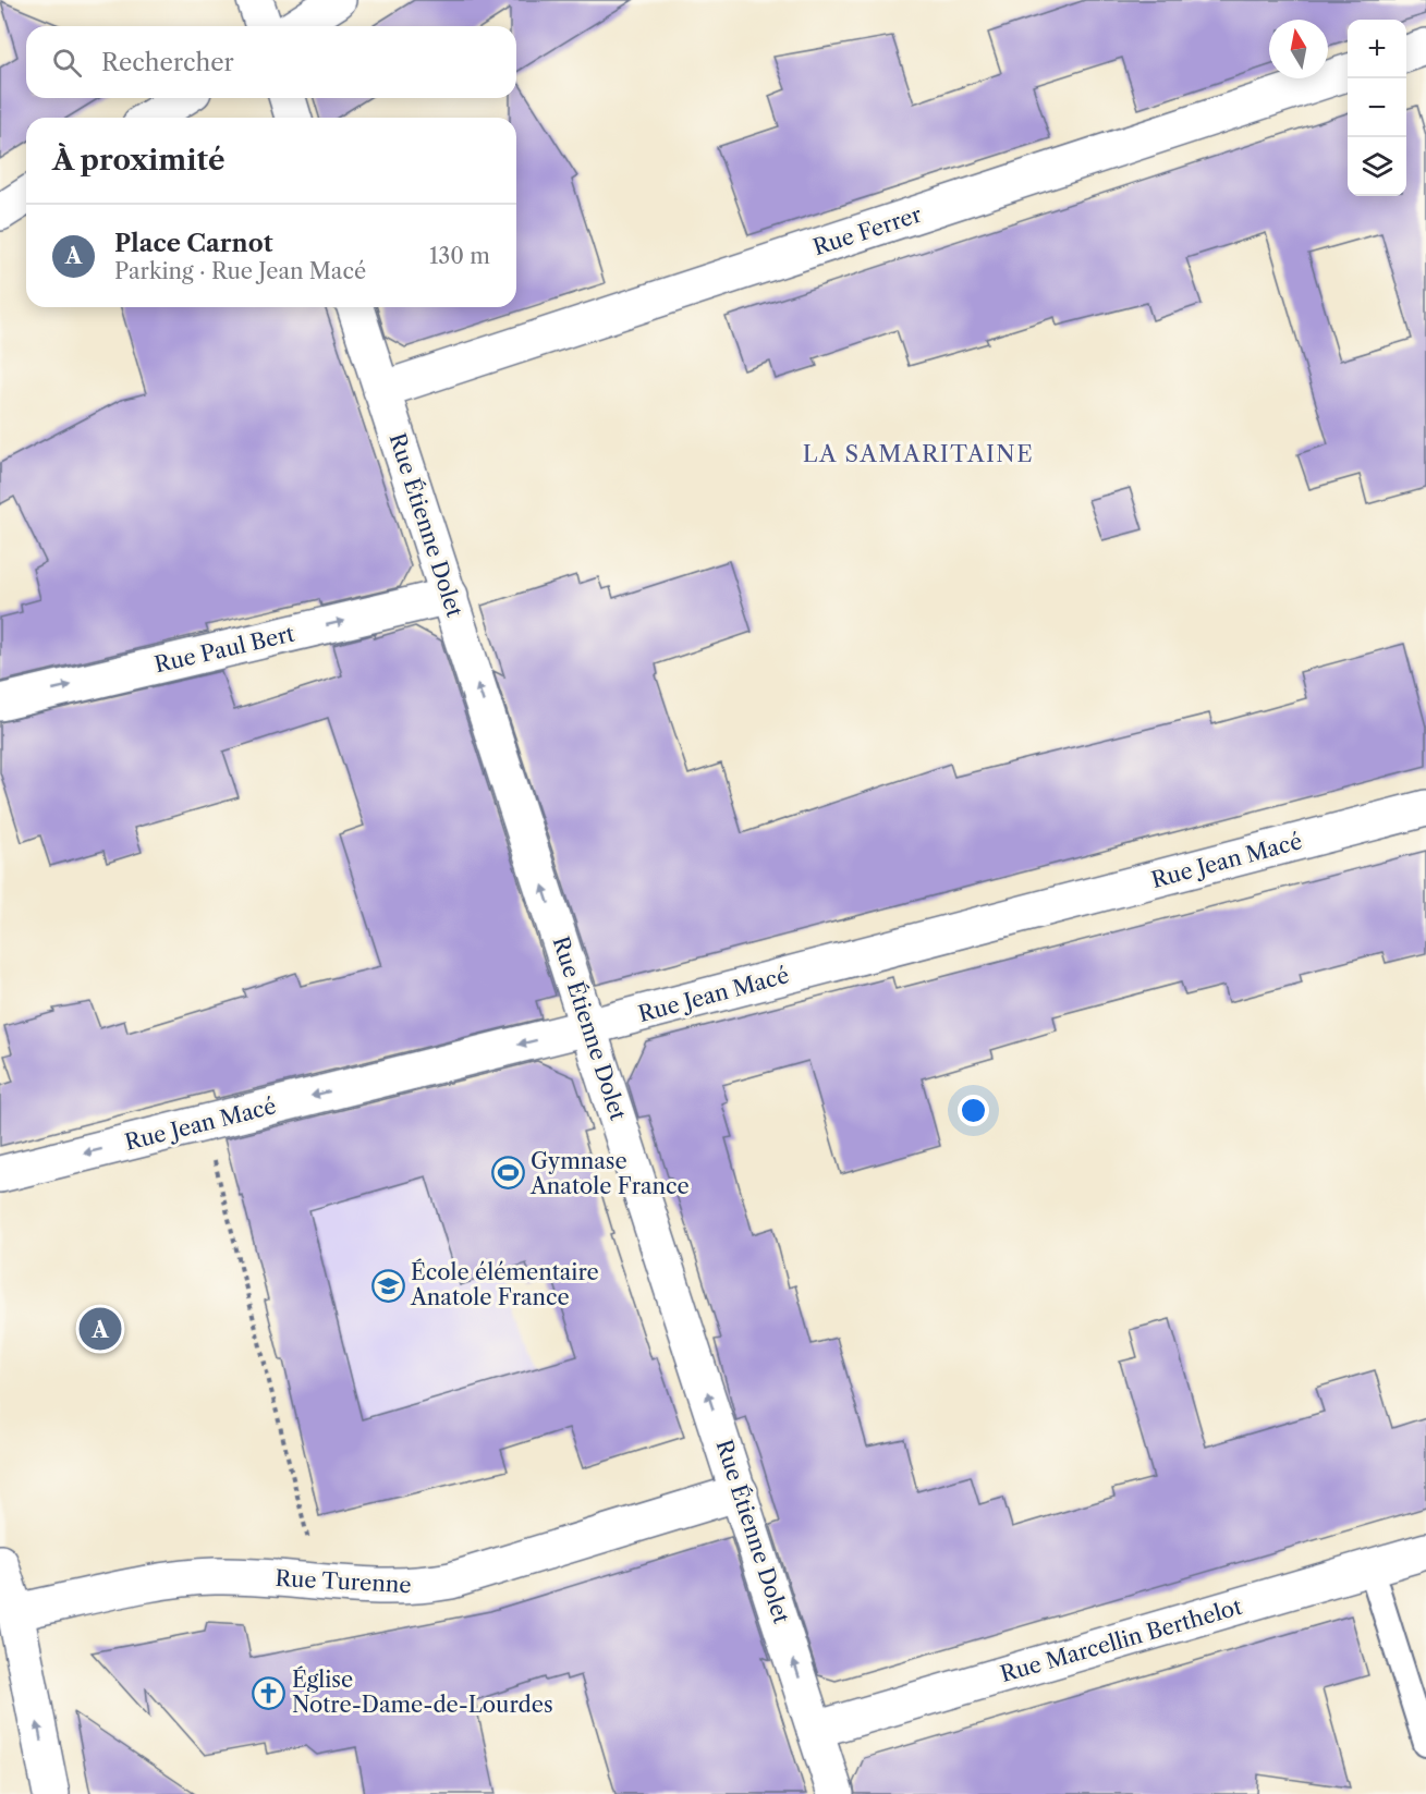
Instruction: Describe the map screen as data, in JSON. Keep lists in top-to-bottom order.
{
  "streets": {
    "street": [
      "Rue Ferrer",
      "Rue Étienne Dolet",
      "Rue Paul Bert",
      "Rue Jean Macé",
      "Rue Turenne",
      "Rue Marcellin Berthelot"
    ]
  },
  "crossings": [
    ["Rue Ferrer", "Rue Étienne Dolet"],
    ["Rue Étienne Dolet", "Rue Paul Bert"],
    ["Rue Étienne Dolet", "Rue Jean Macé"],
    ["Rue Étienne Dolet", "Rue Turenne"],
    ["Rue Étienne Dolet", "Rue Marcellin Berthelot"]
  ],
  "one_way": ["Rue Étienne Dolet", "Rue Paul Bert", "Rue Jean Macé"],
  "districts": ["LA SAMARITAINE"],
  "places": {
    "sports": ["Gymnase Anatole France"],
    "school or university": ["École élémentaire Anatole France"],
    "church": ["Église Notre-Dame-de-Lourdes"]
  },
  "north": "top",
  "page": {
    "map_buttons": ["+", "−"],
    "search": "Rechercher",
    "heading": "À proximité",
    "list": [
      {
        "mark": "A",
        "name": "Place Carnot",
        "note": "Parking · Rue Jean Macé",
        "value": "130 m"
      }
    ],
    "pins": "A"
  }
}
